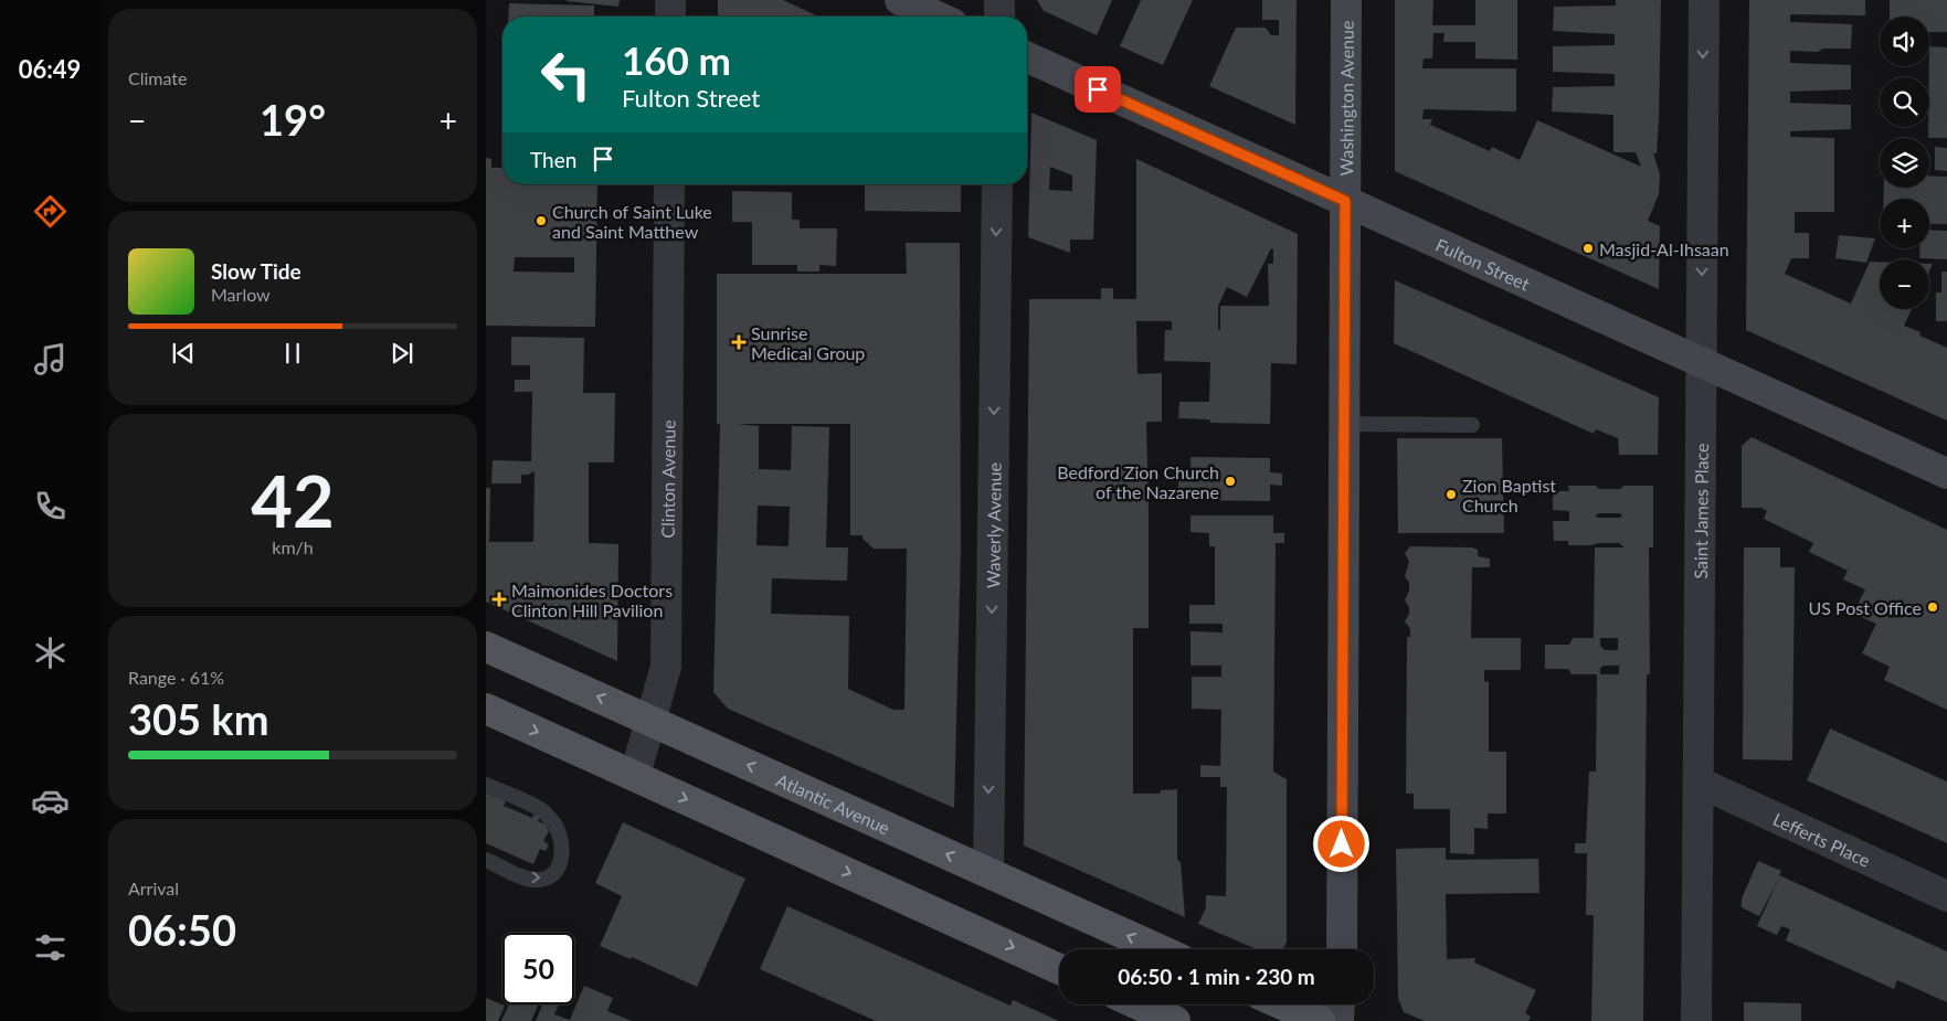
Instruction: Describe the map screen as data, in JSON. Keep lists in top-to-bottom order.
{
  "streets": {
    "main road": ["Washington Avenue", "Fulton Street", "Atlantic Avenue"],
    "street": [
      "Clinton Avenue",
      "Saint James Place",
      "Waverly Avenue",
      "Lefferts Place"
    ]
  },
  "crossings": [
    ["Washington Avenue", "Fulton Street"],
    ["Fulton Street", "Saint James Place"],
    ["Clinton Avenue", "Atlantic Avenue"],
    ["Saint James Place", "Lefferts Place"],
    ["Waverly Avenue", "Atlantic Avenue"]
  ],
  "one_way": ["Saint James Place", "Waverly Avenue"],
  "places": {
    "other": [
      "Church of Saint Luke and Saint Matthew",
      "Masjid-Al-Ihsaan",
      "Bedford Zion Church of the Nazarene",
      "Zion Baptist Church",
      "US Post Office"
    ],
    "health": ["Sunrise Medical Group", "Maimonides Doctors Clinton Hill Pavilion"]
  },
  "page": {
    "tabs": "06:49",
    "tile": [
      "Climate",
      ["42", "km/h"],
      ["Range · 61%", "305 km"],
      ["Arrival", "06:50"]
    ],
    "map_buttons": ["+", "−"],
    "turn": ["160 m", "Fulton Street"],
    "heat": ["−", "19°", "+"],
    "then": "Then",
    "song": ["Slow Tide", "Marlow"],
    "limit": "50",
    "trip": "06:50 · 1 min · 230 m"
  }
}
